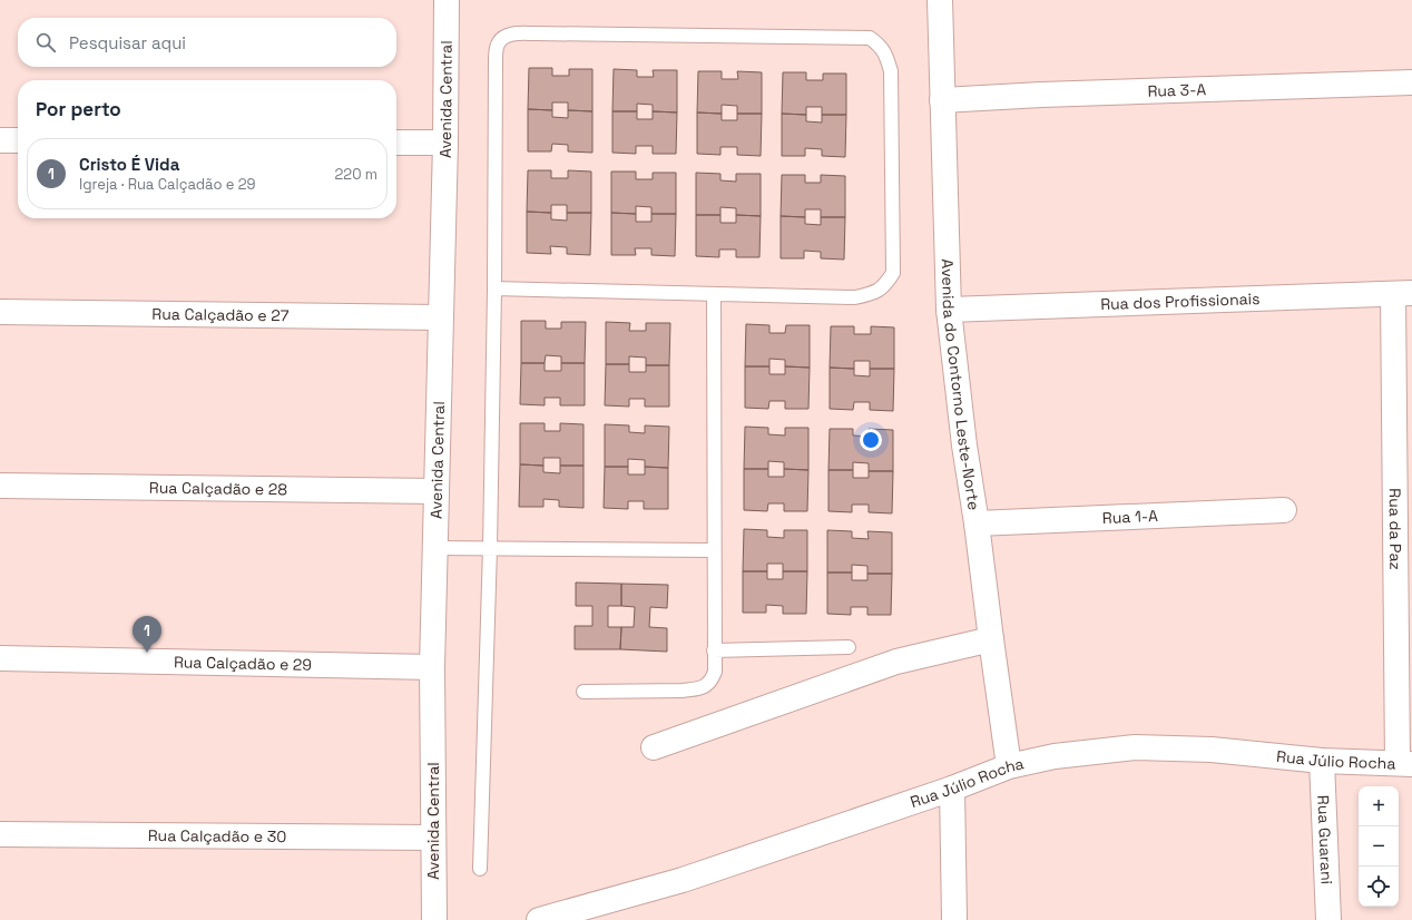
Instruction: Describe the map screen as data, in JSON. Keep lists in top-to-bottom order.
{
  "streets": {
    "street": [
      "Rua 3-A",
      "Avenida Central",
      "Rua dos Profissionais",
      "Rua Calçadão e 27",
      "Avenida do Contorno Leste-Norte",
      "Rua Calçadão e 28",
      "Rua 1-A",
      "Rua da Paz",
      "Rua Calçadão e 29",
      "Rua Júlio Rocha",
      "Rua Calçadão e 30",
      "Rua Guarani"
    ]
  },
  "crossings": [
    ["Rua 3-A", "Avenida do Contorno Leste-Norte"],
    ["Avenida Central", "Rua Calçadão e 27"],
    ["Avenida Central", "Rua Calçadão e 28"],
    ["Avenida Central", "Rua Calçadão e 29"],
    ["Avenida Central", "Rua Calçadão e 30"],
    ["Rua dos Profissionais", "Avenida do Contorno Leste-Norte"],
    ["Rua dos Profissionais", "Rua da Paz"],
    ["Avenida do Contorno Leste-Norte", "Rua 1-A"],
    ["Avenida do Contorno Leste-Norte", "Rua Júlio Rocha"],
    ["Rua da Paz", "Rua Júlio Rocha"],
    ["Rua Júlio Rocha", "Rua Guarani"]
  ],
  "page": {
    "search": "Pesquisar aqui",
    "heading": "Por perto",
    "list": [
      {
        "mark": "1",
        "name": "Cristo É Vida",
        "note": "Igreja · Rua Calçadão e 29",
        "value": "220 m"
      }
    ],
    "pins": "1",
    "map_buttons": ["+", "−"]
  }
}
